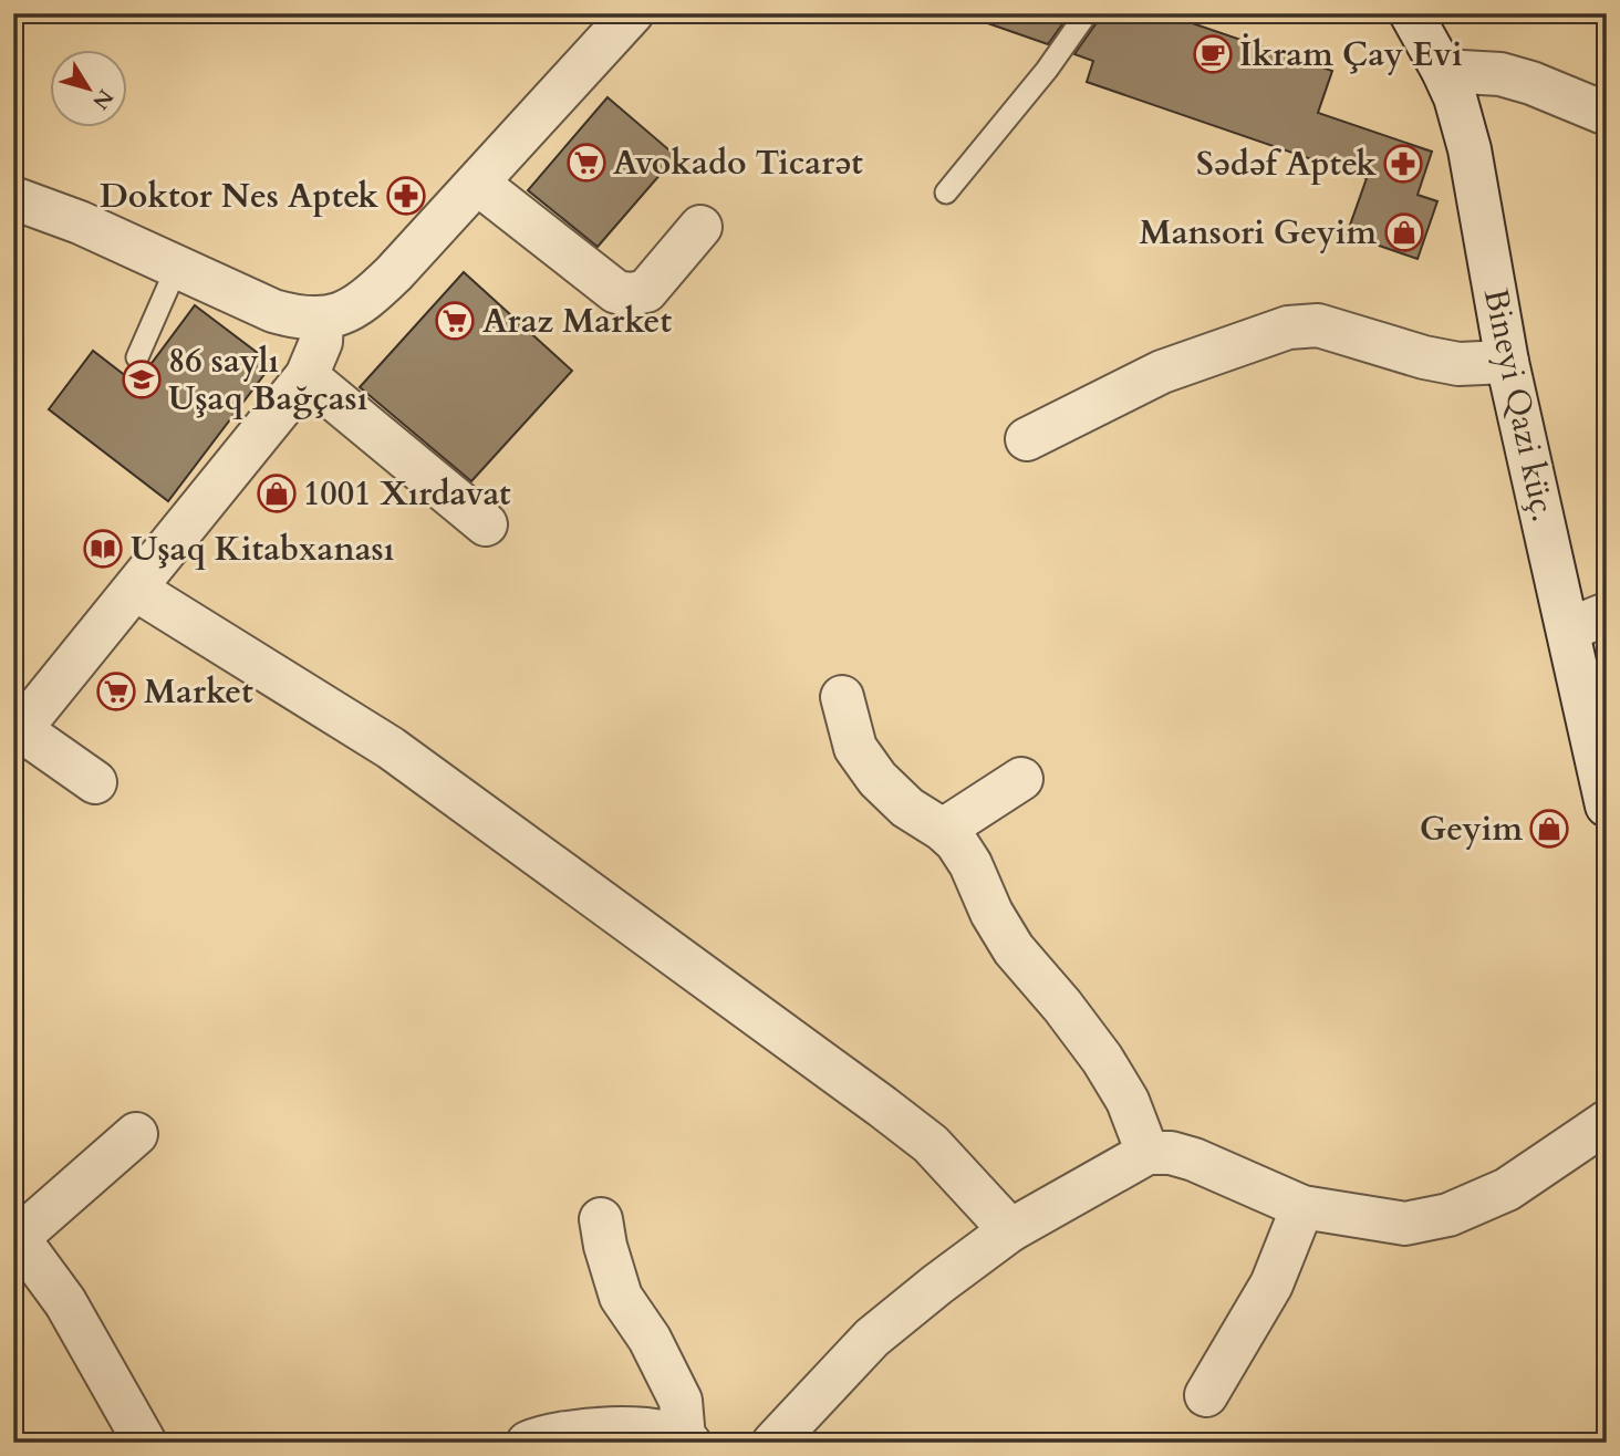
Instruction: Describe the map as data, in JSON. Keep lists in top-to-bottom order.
{
  "streets": {
    "street": ["Bineyi Qazi küç."]
  },
  "places": {
    "cafe": ["İkram Çay Evi"],
    "supermarket": ["Avokado Ticarət", "Araz Market", "Market"],
    "pharmacy": ["Sədəf Aptek", "Doktor Nes Aptek"],
    "shop": ["Mansori Geyim", "1001 Xırdavat", "Geyim"],
    "school or university": ["86 saylı Uşaq Bağçası"],
    "library": ["Uşaq Kitabxanası"]
  },
  "north": "bottom right"
}
